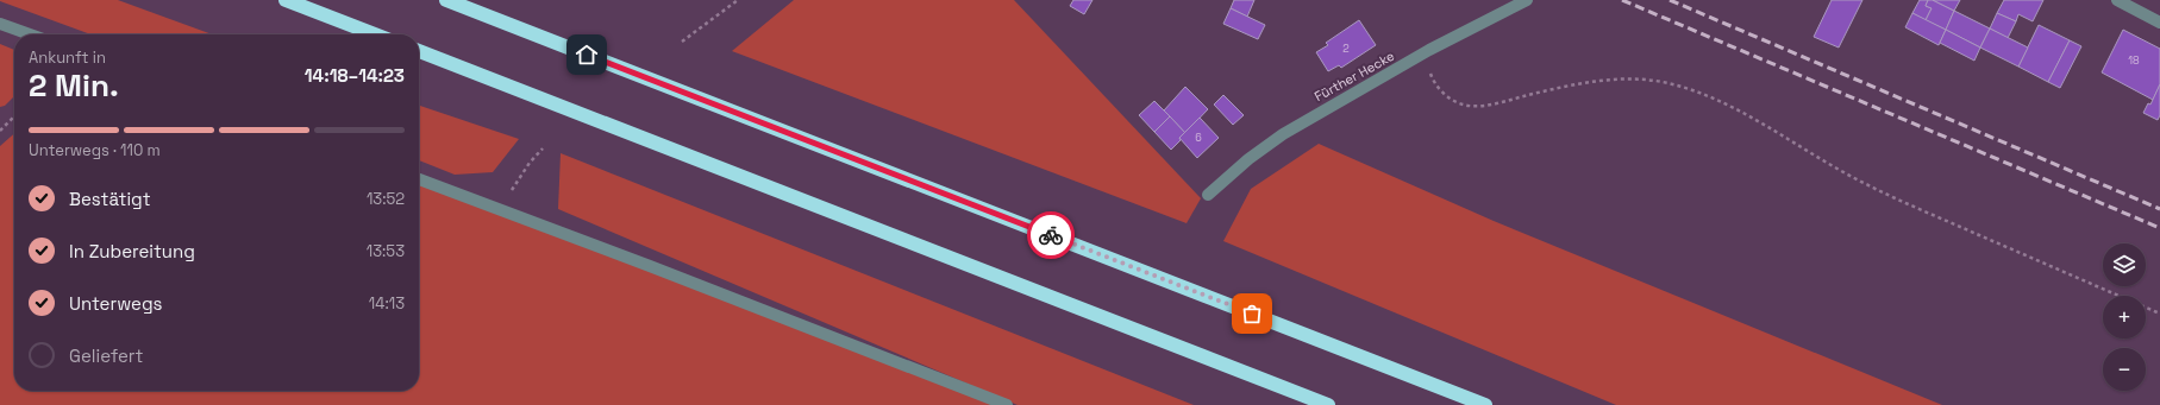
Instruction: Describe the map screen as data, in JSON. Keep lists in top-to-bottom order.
{
  "streets": {
    "street": ["Fürther Hecke"]
  },
  "house_numbers": ["2", "18", "6"],
  "page": {
    "heading": ["2 Min.", "Ankunft in", "14:18–14:23"],
    "bar": "Unterwegs · 110 m",
    "list": [
      ["Bestätigt", "13:52"],
      ["In Zubereitung", "13:53"],
      ["Unterwegs", "14:13"],
      "Geliefert"
    ],
    "map_buttons": ["+", "−"]
  }
}
